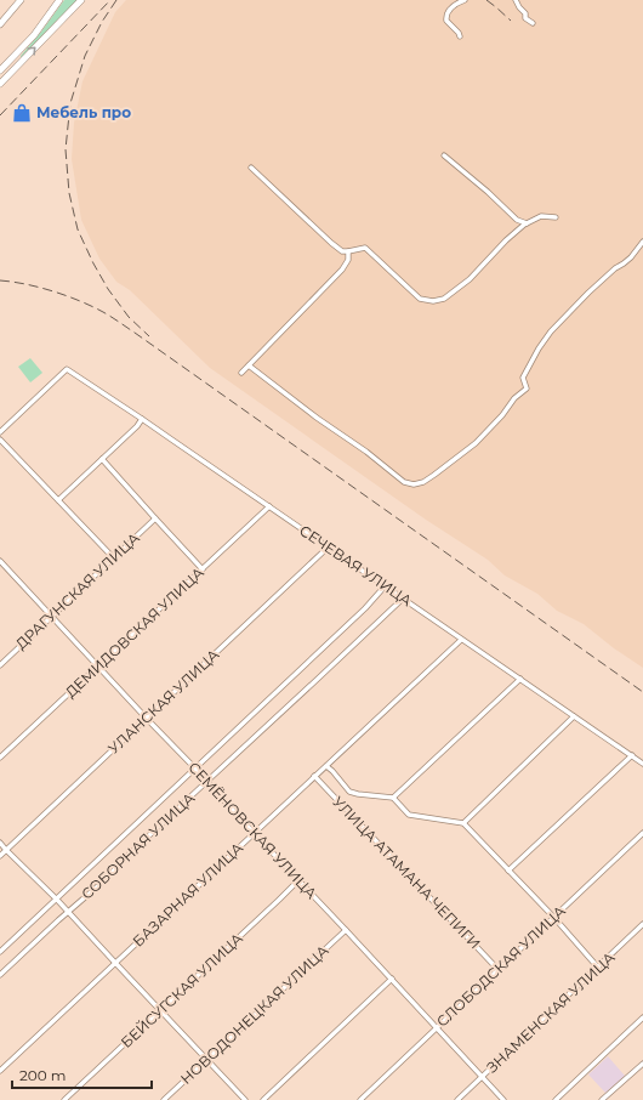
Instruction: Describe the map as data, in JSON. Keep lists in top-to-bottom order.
{
  "streets": {
    "street": [
      "СЕЧЕВАЯ УЛИЦА",
      "ДРАГУНСКАЯ УЛИЦА",
      "ДЕМИДОВСКАЯ УЛИЦА",
      "УЛАНСКАЯ УЛИЦА",
      "СЕМЁНОВСКАЯ УЛИЦА",
      "СОБОРНАЯ УЛИЦА",
      "УЛИЦА АТАМАНА ЧЕПИГИ",
      "БАЗАРНАЯ УЛИЦА",
      "СЛОБОДСКАЯ УЛИЦА",
      "БЕЙСУГСКАЯ УЛИЦА",
      "ЗНАМЕНСКАЯ УЛИЦА",
      "НОВОДОНЕЦКАЯ УЛИЦА"
    ]
  },
  "crossings": [
    ["СЕЧЕВАЯ УЛИЦА", "ДЕМИДОВСКАЯ УЛИЦА"],
    ["СЕЧЕВАЯ УЛИЦА", "УЛАНСКАЯ УЛИЦА"],
    ["СЕЧЕВАЯ УЛИЦА", "СОБОРНАЯ УЛИЦА"],
    ["СЕЧЕВАЯ УЛИЦА", "БАЗАРНАЯ УЛИЦА"],
    ["ДРАГУНСКАЯ УЛИЦА", "СЕМЁНОВСКАЯ УЛИЦА"],
    ["ДЕМИДОВСКАЯ УЛИЦА", "СЕМЁНОВСКАЯ УЛИЦА"],
    ["УЛАНСКАЯ УЛИЦА", "СЕМЁНОВСКАЯ УЛИЦА"],
    ["СЕМЁНОВСКАЯ УЛИЦА", "СОБОРНАЯ УЛИЦА"],
    ["СЕМЁНОВСКАЯ УЛИЦА", "БАЗАРНАЯ УЛИЦА"],
    ["СЕМЁНОВСКАЯ УЛИЦА", "СЛОБОДСКАЯ УЛИЦА"],
    ["СЕМЁНОВСКАЯ УЛИЦА", "БЕЙСУГСКАЯ УЛИЦА"],
    ["СЕМЁНОВСКАЯ УЛИЦА", "ЗНАМЕНСКАЯ УЛИЦА"],
    ["СЕМЁНОВСКАЯ УЛИЦА", "НОВОДОНЕЦКАЯ УЛИЦА"],
    ["УЛИЦА АТАМАНА ЧЕПИГИ", "БАЗАРНАЯ УЛИЦА"],
    ["УЛИЦА АТАМАНА ЧЕПИГИ", "СЛОБОДСКАЯ УЛИЦА"]
  ],
  "places": {
    "shop": ["Мебель про"]
  },
  "scale_bar": "200 m"
}
